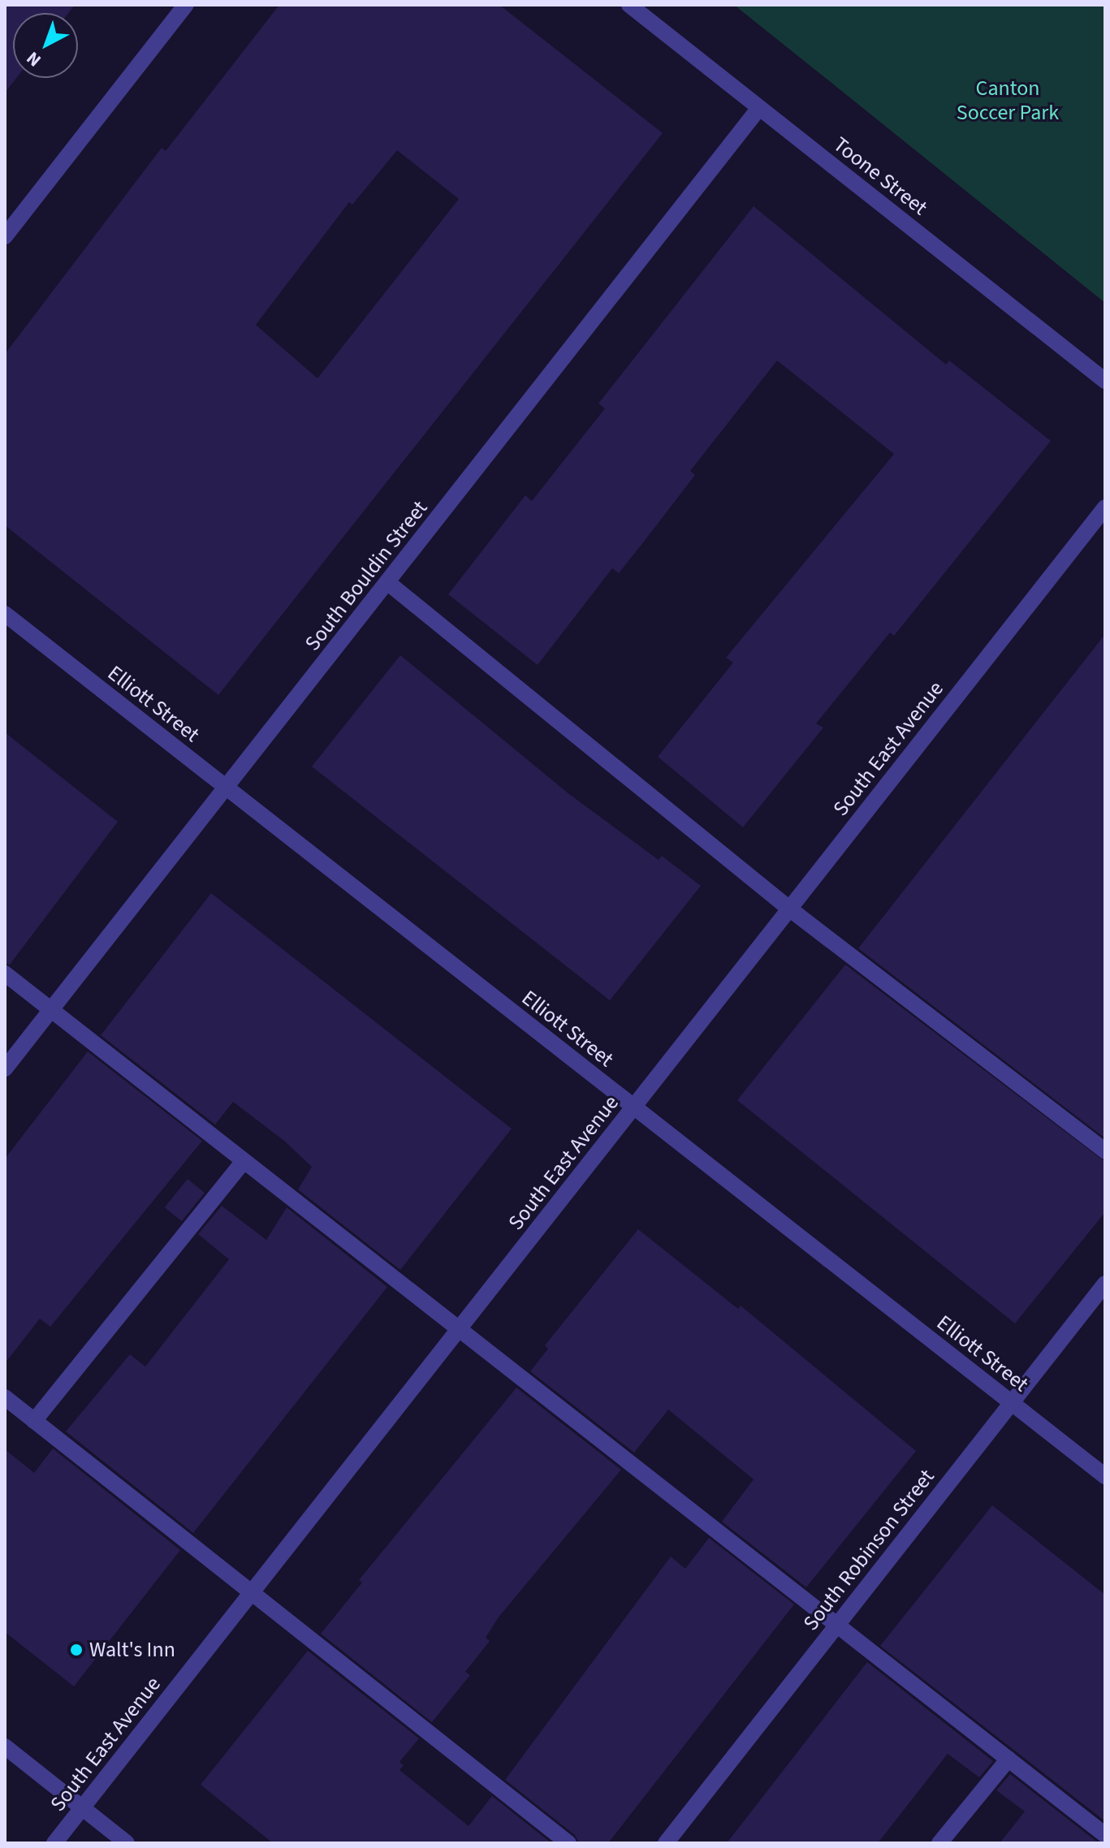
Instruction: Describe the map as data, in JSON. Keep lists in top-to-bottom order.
{
  "streets": {
    "street": [
      "Toone Street",
      "South Bouldin Street",
      "Elliott Street",
      "South East Avenue",
      "South Robinson Street"
    ]
  },
  "crossings": [
    ["Toone Street", "South Bouldin Street"],
    ["South Bouldin Street", "Elliott Street"],
    ["Elliott Street", "South East Avenue"],
    ["Elliott Street", "South Robinson Street"]
  ],
  "parks": ["Canton Soccer Park"],
  "places": ["Walt's Inn"],
  "north": "bottom left"
}
